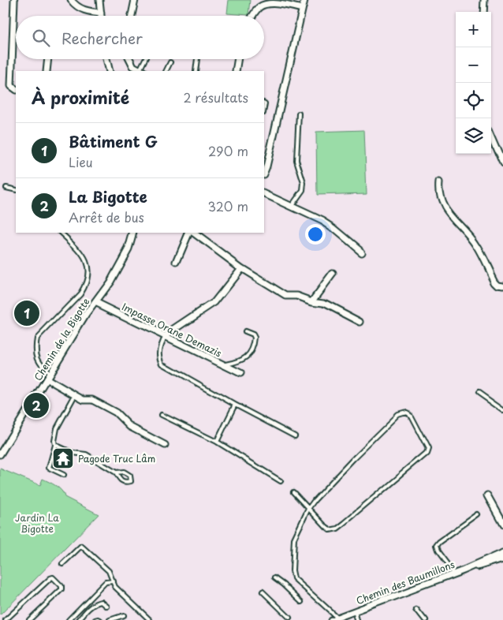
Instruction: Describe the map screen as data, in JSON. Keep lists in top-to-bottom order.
{
  "streets": {
    "street": ["Impasse Orane Demazis", "Chemin de la Bigotte", "Chemin des Baumillons"]
  },
  "crossings": [
    ["Impasse Orane Demazis", "Chemin de la Bigotte"]
  ],
  "parks": ["Jardin La Bigotte"],
  "places": {
    "temple": ["Pagode Truc Lâm"]
  },
  "page": {
    "map_buttons": ["+", "−"],
    "search": "Rechercher",
    "heading": ["À proximité", "2 résultats"],
    "list": [
      {
        "mark": "1",
        "name": "Bâtiment G",
        "note": "Lieu",
        "value": "290 m"
      },
      {
        "mark": "2",
        "name": "La Bigotte",
        "note": "Arrêt de bus",
        "value": "320 m"
      }
    ],
    "pins": ["1", "2"]
  }
}
